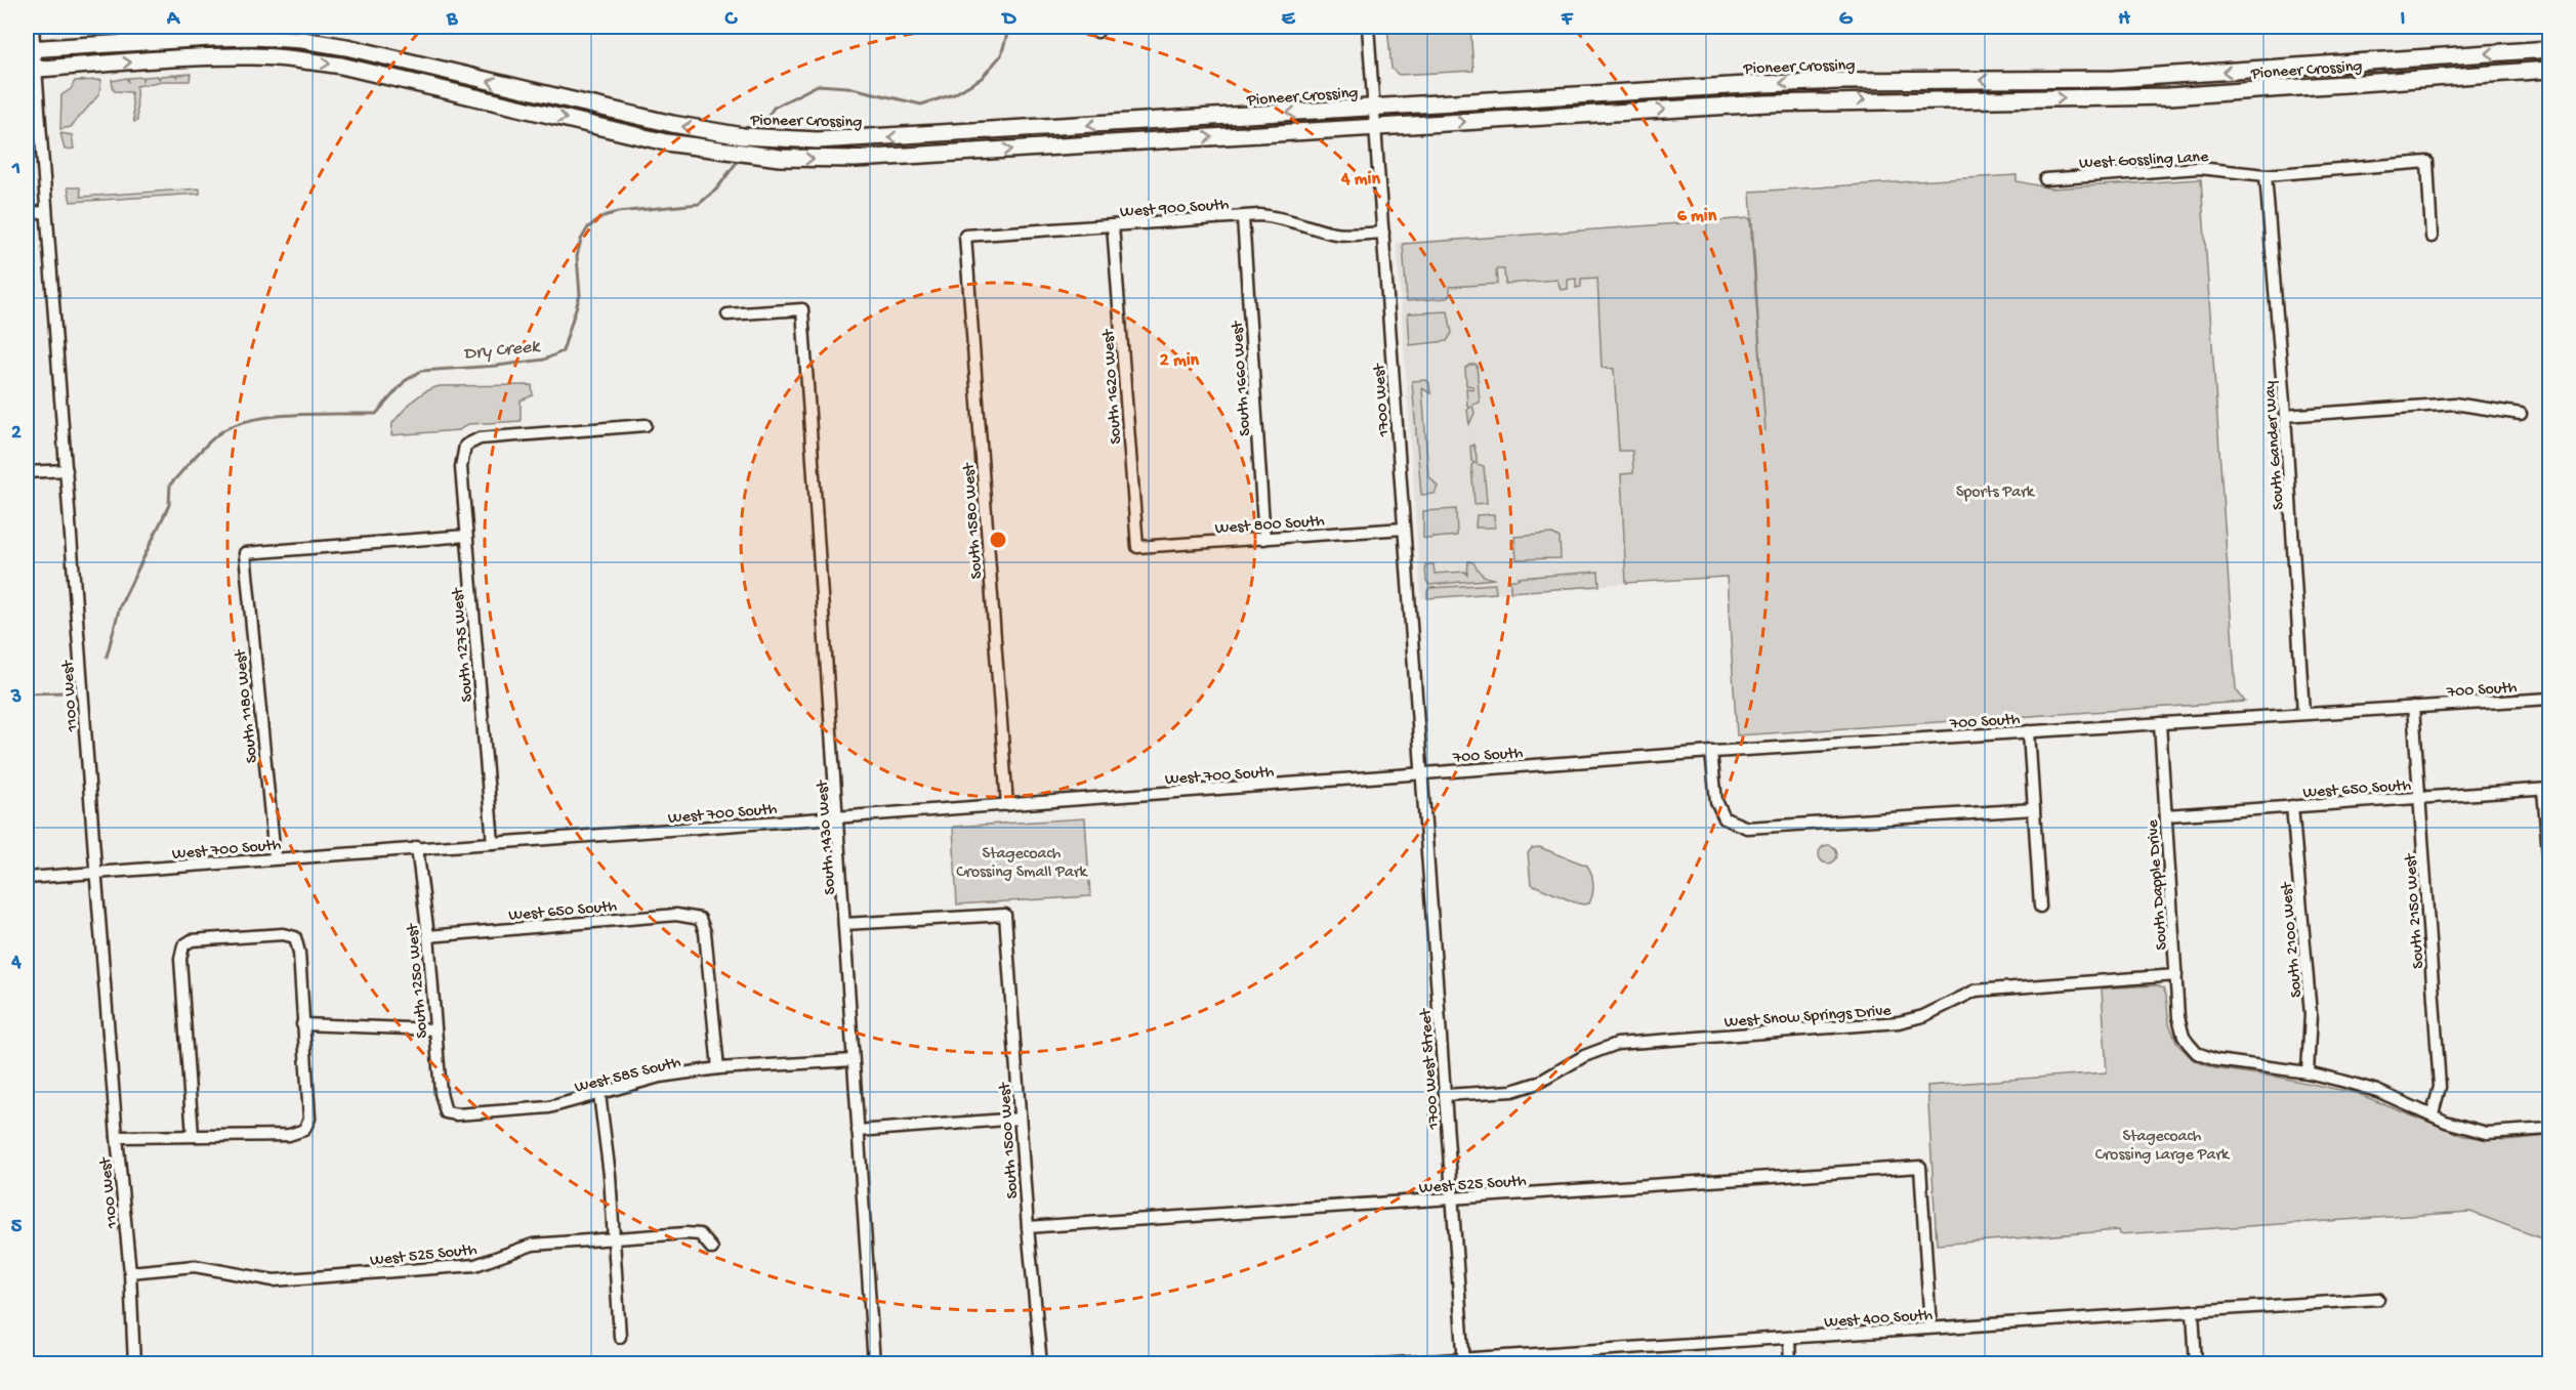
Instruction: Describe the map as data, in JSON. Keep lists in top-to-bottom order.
{
  "streets": {
    "highway": ["Pioneer Crossing"],
    "street": [
      "West Gossling Lane",
      "West 900 South",
      "South 1660 West",
      "South 1620 West",
      "1700 West",
      "South Gander Way",
      "South 1580 West",
      "West 800 South",
      "South 1275 West",
      "700 South",
      "1100 West",
      "South 1180 West",
      "West 700 South",
      "West 650 South",
      "South 1430 West",
      "South Dapple Drive",
      "South 2150 West",
      "South 2100 West",
      "South 1250 West",
      "West Snow Springs Drive",
      "1700 West Street",
      "West 585 South",
      "South 1500 West",
      "West 525 South",
      "West 400 South"
    ]
  },
  "crossings": [
    ["Pioneer Crossing", "1700 West"],
    ["Pioneer Crossing", "1100 West"],
    ["West Gossling Lane", "South Gander Way"],
    ["West 900 South", "South 1660 West"],
    ["West 900 South", "South 1620 West"],
    ["West 900 South", "1700 West"],
    ["West 900 South", "South 1580 West"],
    ["South 1660 West", "West 800 South"],
    ["South 1620 West", "West 800 South"],
    ["1700 West", "West 800 South"],
    ["1700 West", "700 South"],
    ["1700 West", "West 700 South"],
    ["1700 West", "1700 West Street"],
    ["South Gander Way", "700 South"],
    ["South 1580 West", "West 700 South"],
    ["South 1275 West", "South 1180 West"],
    ["South 1275 West", "West 700 South"],
    ["700 South", "West 700 South"],
    ["700 South", "South Dapple Drive"],
    ["700 South", "South 2150 West"],
    ["700 South", "1700 West Street"],
    ["1100 West", "West 700 South"],
    ["1100 West", "West 525 South"],
    ["South 1180 West", "West 700 South"],
    ["West 700 South", "South 1430 West"],
    ["West 700 South", "South 1250 West"],
    ["West 700 South", "1700 West Street"],
    ["West 650 South", "South Dapple Drive"],
    ["West 650 South", "South 2150 West"],
    ["West 650 South", "South 2100 West"],
    ["West 650 South", "South 1250 West"],
    ["West 650 South", "West 585 South"],
    ["South 1430 West", "West 585 South"],
    ["South 1430 West", "South 1500 West"],
    ["South Dapple Drive", "South 2100 West"],
    ["South Dapple Drive", "West Snow Springs Drive"],
    ["South 1250 West", "West 585 South"],
    ["West Snow Springs Drive", "1700 West Street"],
    ["1700 West Street", "West 525 South"],
    ["1700 West Street", "West 400 South"],
    ["South 1500 West", "West 525 South"],
    ["West 525 South", "West 400 South"]
  ],
  "water": ["Dry Creek"],
  "parks": ["Sports Park", "Stagecoach Crossing Small Park", "Stagecoach Crossing Large Park"],
  "grid": {
    "columns": [
      "A",
      "B",
      "C",
      "D",
      "E",
      "F",
      "G",
      "H",
      "I"
    ],
    "rows": [
      "1",
      "2",
      "3",
      "4",
      "5"
    ]
  },
  "rings": ["4 min", "6 min", "2 min"]
}
